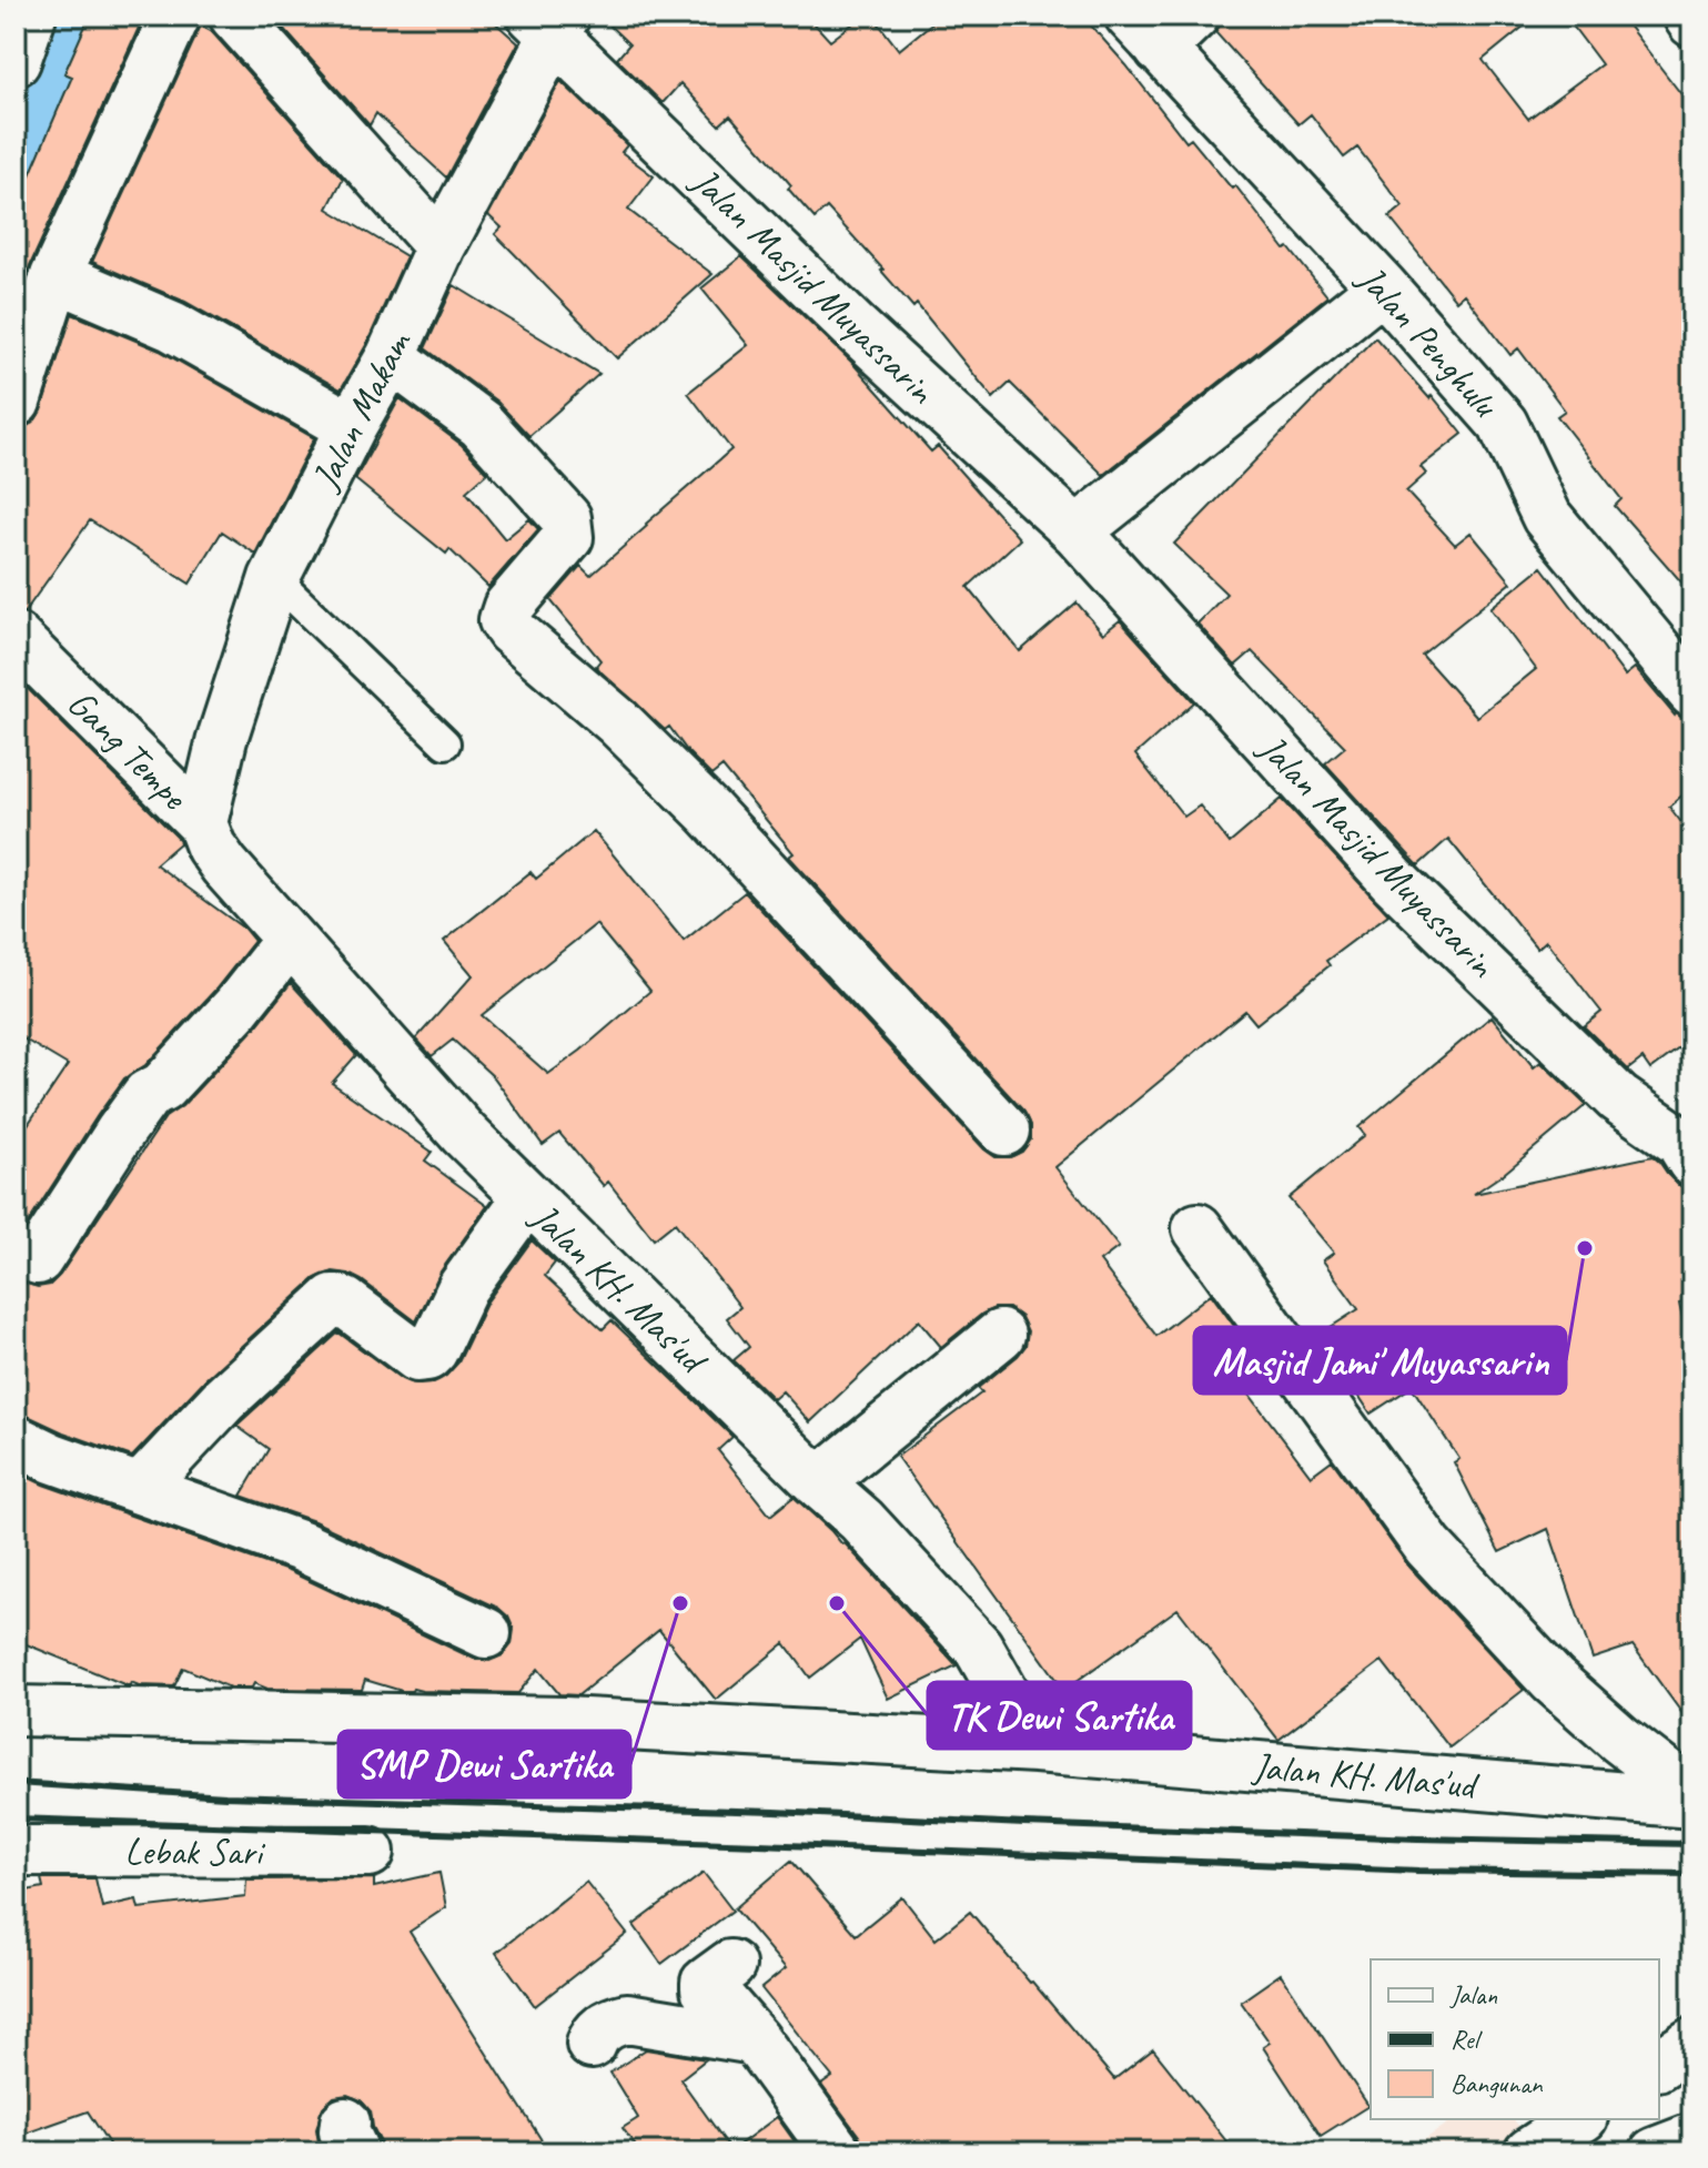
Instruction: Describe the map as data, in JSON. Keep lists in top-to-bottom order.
{
  "streets": {
    "street": [
      "Jalan Masjid Muyassarin",
      "Jalan Penghulu",
      "Jalan Makam",
      "Gang Tempe",
      "Jalan KH. Mas'ud",
      "Lebak Sari"
    ]
  },
  "crossings": [
    ["Jalan Masjid Muyassarin", "Jalan Makam"],
    ["Jalan Makam", "Gang Tempe"],
    ["Jalan Makam", "Jalan KH. Mas'ud"],
    ["Gang Tempe", "Jalan KH. Mas'ud"]
  ],
  "places": ["Masjid Jami' Muyassarin", "SMP Dewi Sartika", "TK Dewi Sartika"],
  "legend": ["Jalan", "Rel", "Bangunan"]
}
